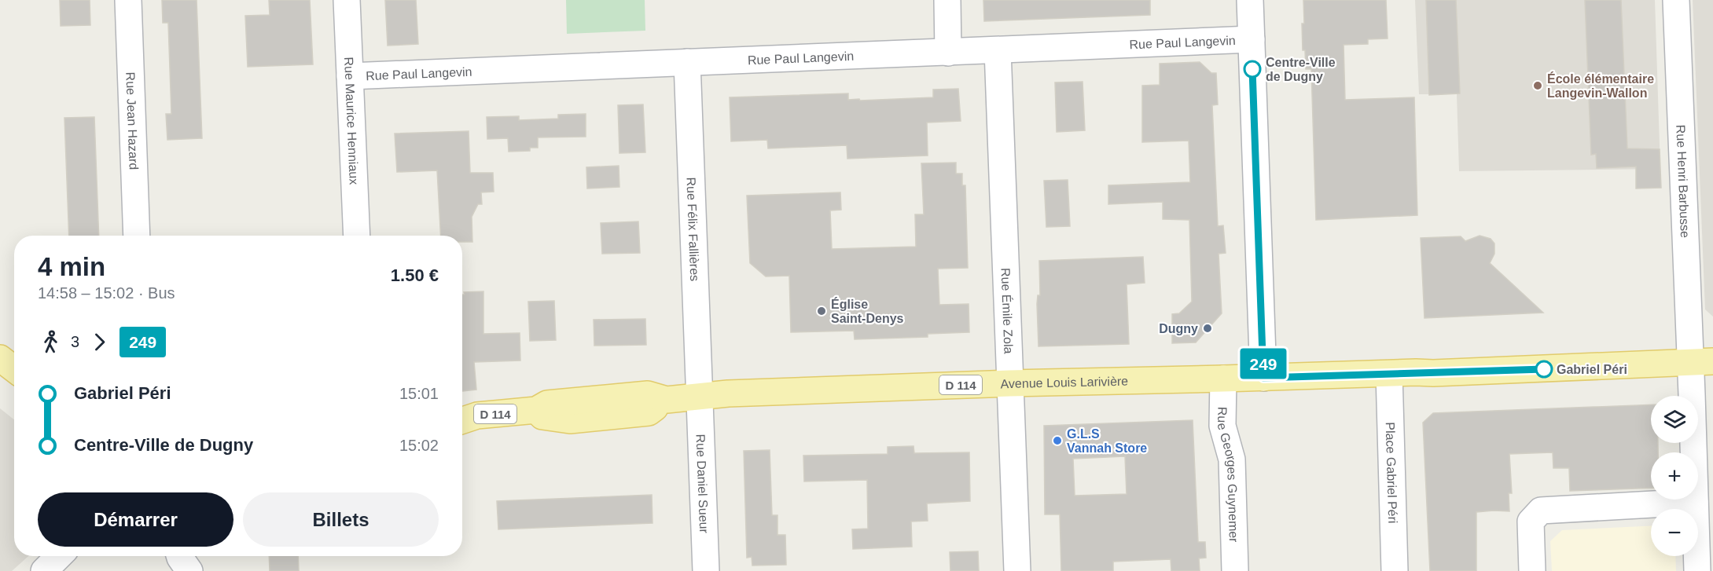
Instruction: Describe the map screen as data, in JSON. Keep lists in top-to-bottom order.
{
  "streets": {
    "main road": ["Avenue Louis Larivière", "D 114"],
    "street": [
      "Rue Paul Langevin",
      "Rue Jean Hazard",
      "Rue Maurice Henniaux",
      "Rue Henri Barbusse",
      "Rue Félix Fallières",
      "Rue Émile Zola",
      "Place Gabriel Péri",
      "Rue Georges Guynemer",
      "Rue Daniel Sueur"
    ]
  },
  "crossings": [
    ["Rue Paul Langevin", "Rue Maurice Henniaux"],
    ["Rue Paul Langevin", "Rue Félix Fallières"],
    ["Rue Paul Langevin", "Rue Émile Zola"],
    ["Rue Henri Barbusse", "D 114"],
    ["Rue Félix Fallières", "Avenue Louis Larivière"],
    ["Rue Félix Fallières", "Rue Daniel Sueur"],
    ["Rue Émile Zola", "Avenue Louis Larivière"],
    ["Avenue Louis Larivière", "D 114"],
    ["Avenue Louis Larivière", "Rue Georges Guynemer"],
    ["Avenue Louis Larivière", "Rue Daniel Sueur"],
    ["D 114", "Place Gabriel Péri"]
  ],
  "places": [
    "Centre-Ville de Dugny",
    "École élémentaire Langevin-Wallon",
    "Église Saint-Denys",
    "Dugny",
    "Gabriel Péri",
    "G.L.S Vannah Store"
  ],
  "lines": ["bus line 249"],
  "page": {
    "on_map": "249",
    "heading": ["4 min", "14:58 – 15:02 · Bus", "1.50 €"],
    "legs": ["3", "249"],
    "list": [
      {
        "name": "Gabriel Péri",
        "value": "15:01"
      },
      {
        "name": "Centre-Ville de Dugny",
        "value": "15:02"
      }
    ],
    "map_buttons": ["+", "−"],
    "buttons": ["Démarrer", "Billets"]
  }
}
